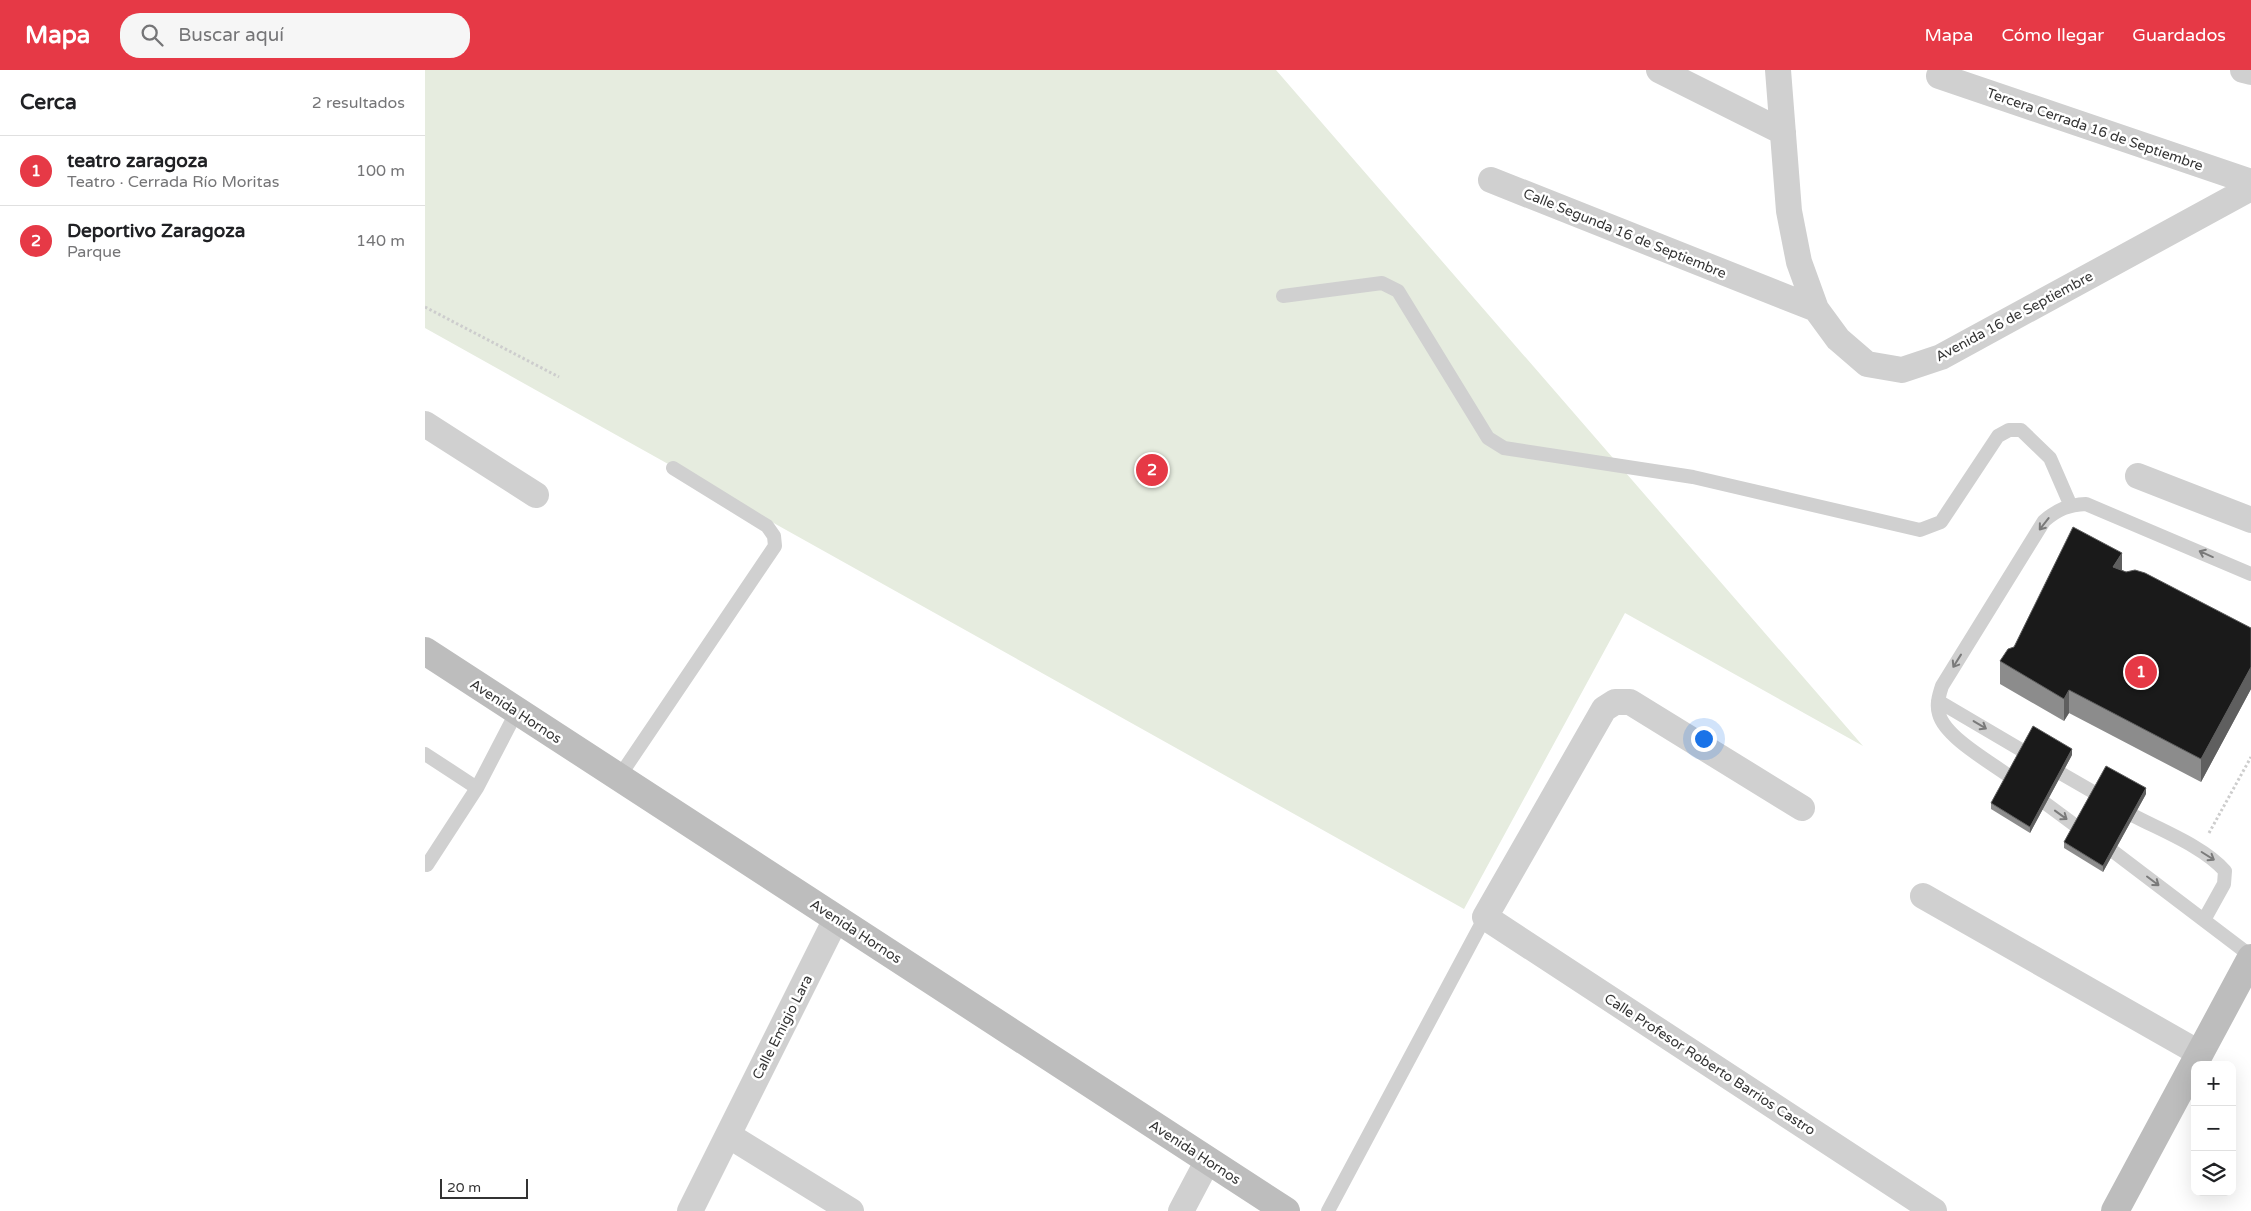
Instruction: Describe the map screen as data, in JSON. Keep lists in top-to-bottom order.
{
  "streets": {
    "street": [
      "Tercera Cerrada 16 de Septiembre",
      "Calle Segunda 16 de Septiembre",
      "Avenida 16 de Septiembre",
      "Avenida Hornos",
      "Calle Emigio Lara",
      "Calle Profesor Roberto Barrios Castro"
    ]
  },
  "crossings": [
    ["Calle Segunda 16 de Septiembre", "Avenida 16 de Septiembre"],
    ["Avenida Hornos", "Calle Emigio Lara"]
  ],
  "scale_bar": "20 m",
  "page": {
    "header": "Mapa",
    "search": "Buscar aquí",
    "nav": ["Mapa", "Cómo llegar", "Guardados"],
    "heading": ["Cerca", "2 resultados"],
    "list": [
      {
        "mark": "1",
        "name": "teatro zaragoza",
        "note": "Teatro · Cerrada Río Moritas",
        "value": "100 m"
      },
      {
        "mark": "2",
        "name": "Deportivo Zaragoza",
        "note": "Parque",
        "value": "140 m"
      }
    ],
    "pins": ["2", "1"],
    "map_buttons": ["+", "−"],
    "scale": "20 m"
  }
}
